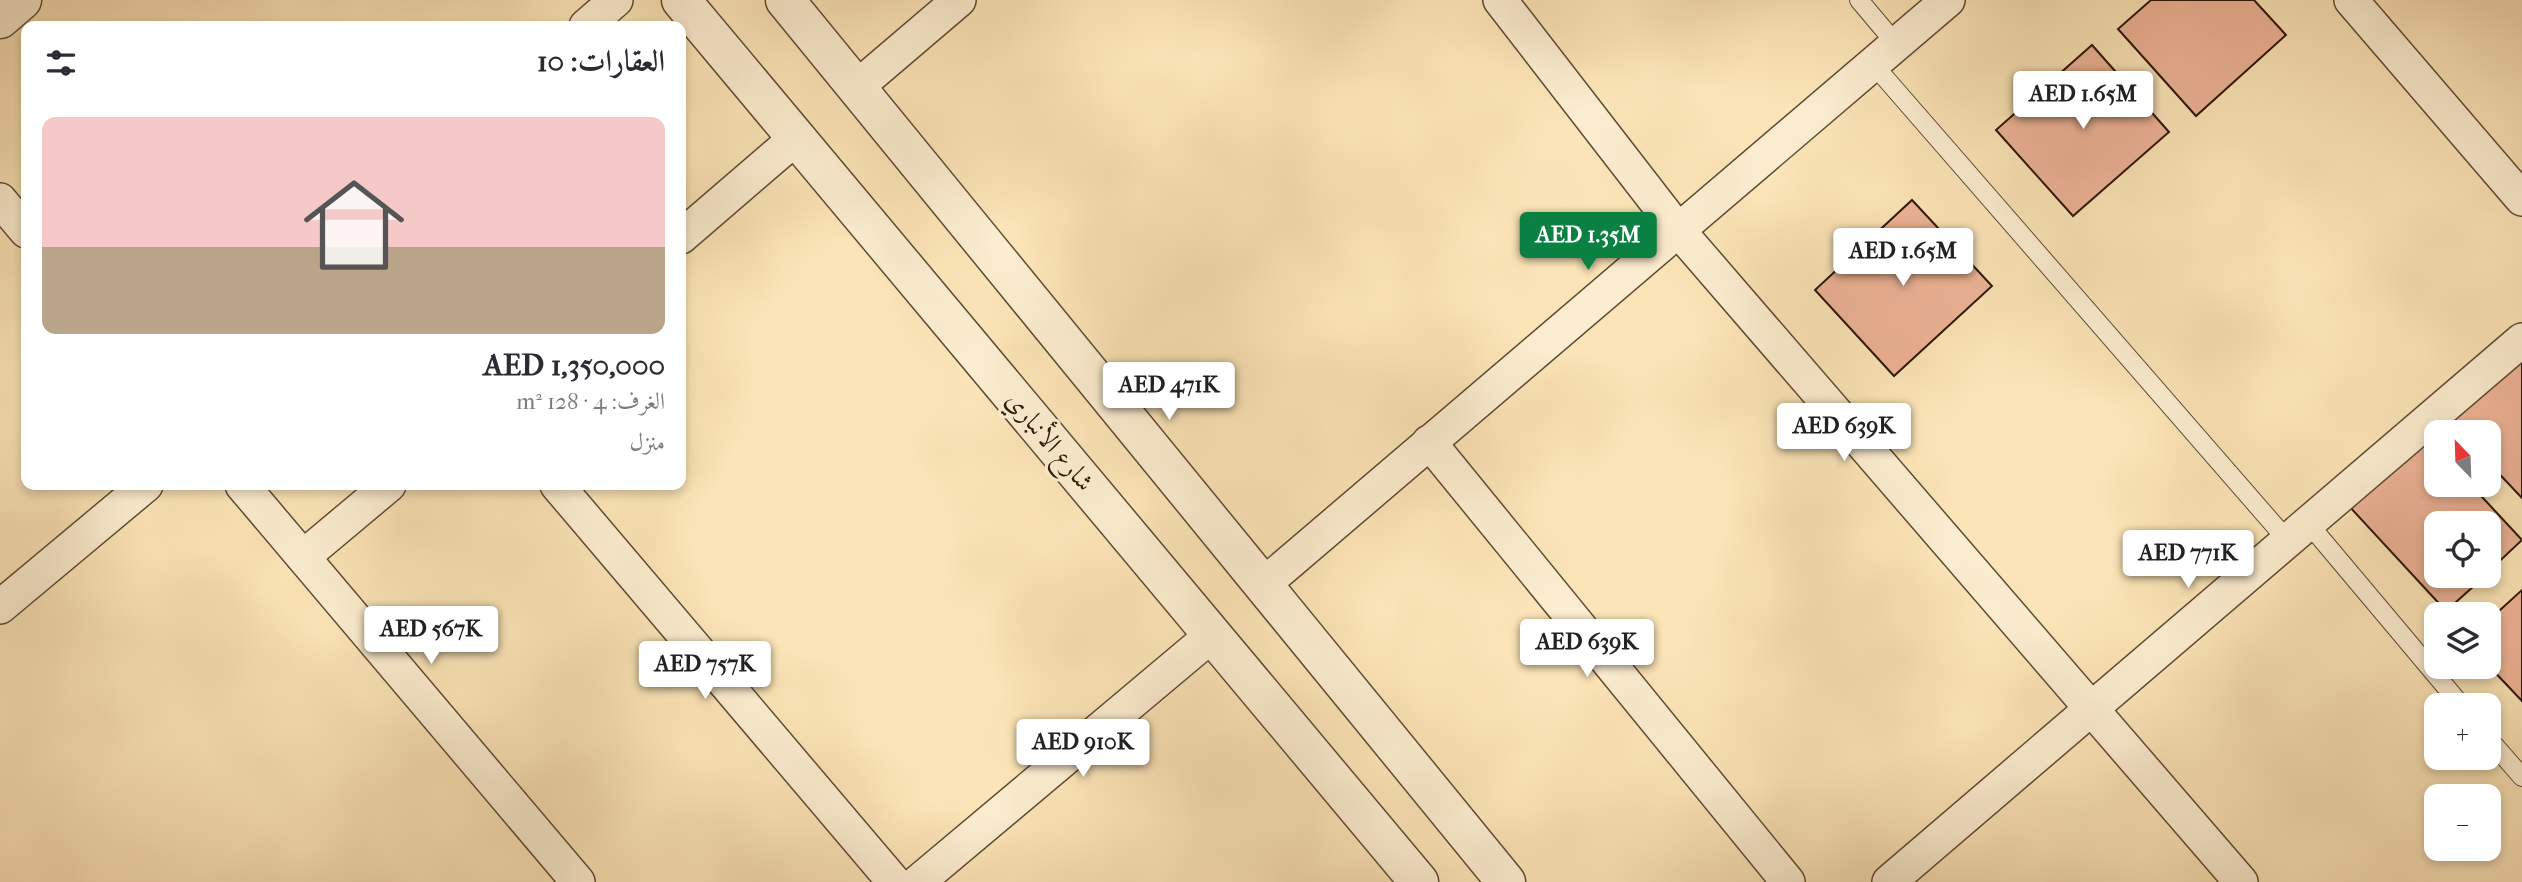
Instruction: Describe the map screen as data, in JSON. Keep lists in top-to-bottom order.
{
  "streets": {
    "street": ["شارع الأنباري"]
  },
  "north": "top left",
  "page": {
    "heading": "العقارات: 10",
    "price": [
      "AED 1.65M",
      "AED 1.35M",
      "AED 1.65M",
      "AED 471K",
      "AED 639K",
      "AED 771K",
      "AED 567K",
      "AED 639K",
      "AED 757K",
      "AED 910K"
    ],
    "list": [
      {
        "name": "AED 1,350,000",
        "note": "الغرف: 4 · 128 m² · منزل"
      }
    ],
    "map_buttons": ["+", "−"]
  }
}
